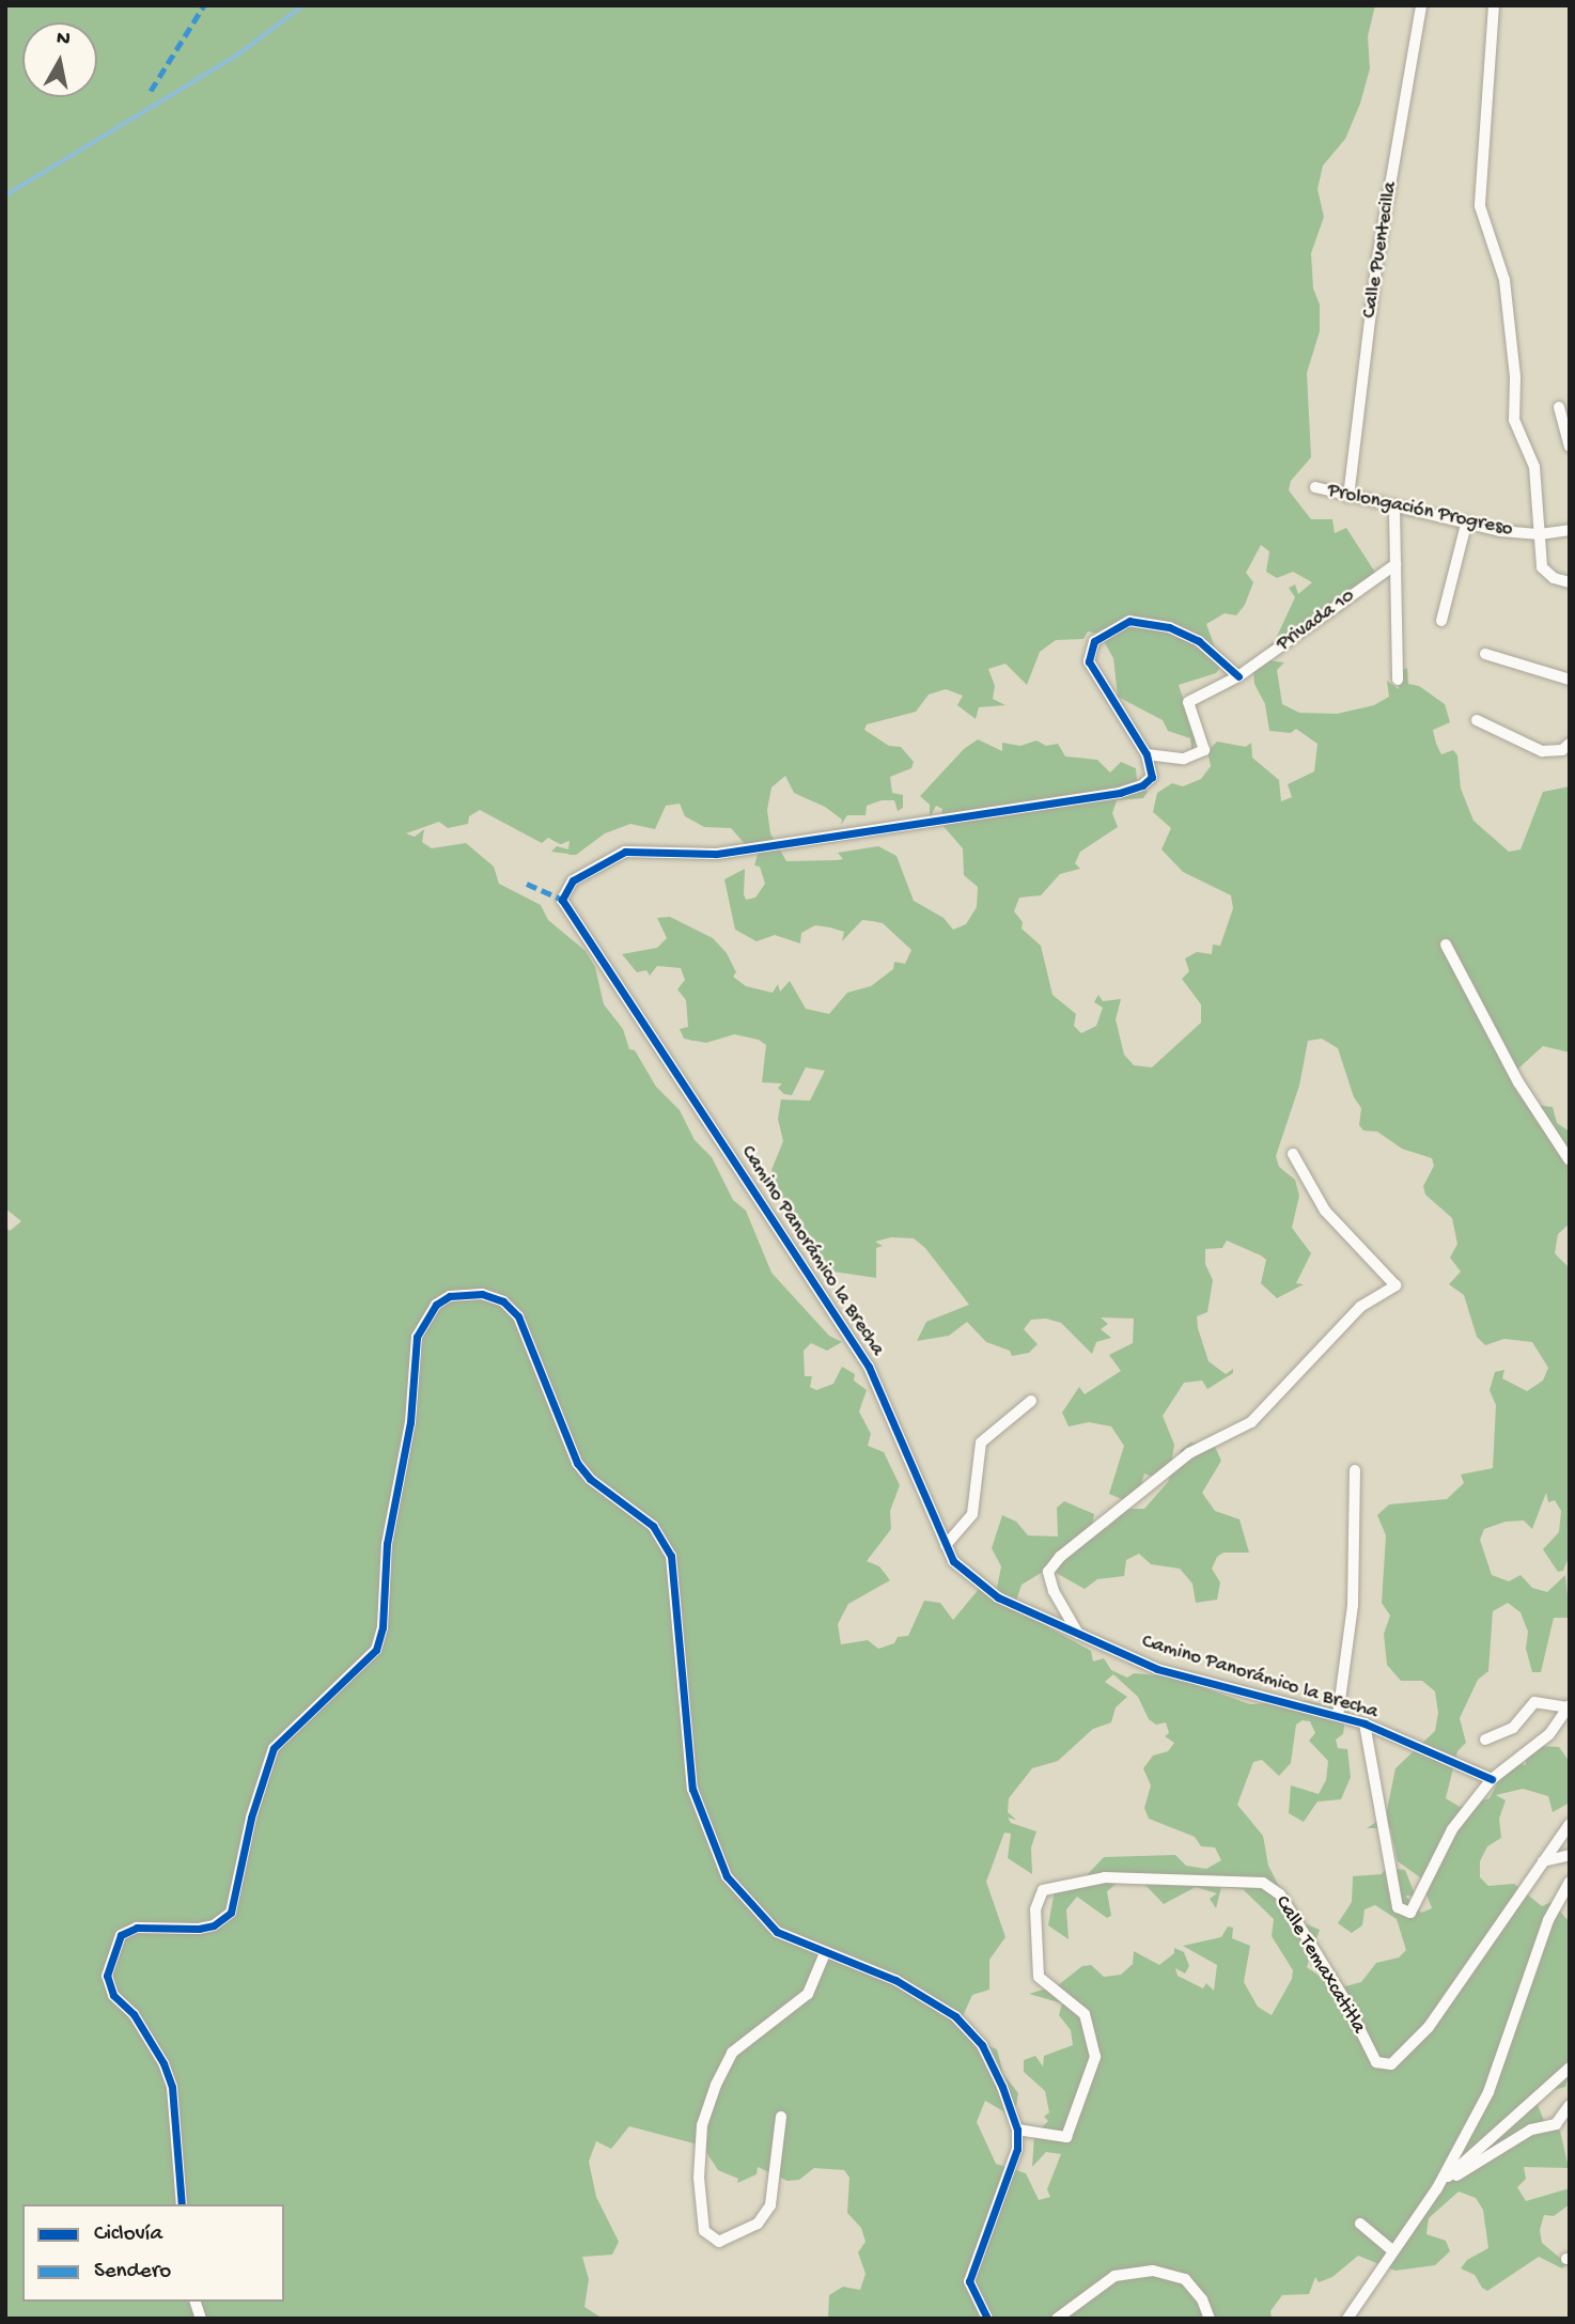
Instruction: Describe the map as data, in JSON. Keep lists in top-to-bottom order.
{
  "streets": {
    "street": [
      "Calle Puentecilla",
      "Prolongación Progreso",
      "Privada 10",
      "Camino Panorámico la Brecha",
      "Calle Temaxcatitla"
    ]
  },
  "crossings": [
    ["Calle Puentecilla", "Prolongación Progreso"],
    ["Privada 10", "Camino Panorámico la Brecha"]
  ],
  "legend": ["Ciclovía", "Sendero"],
  "north": "top"
}
